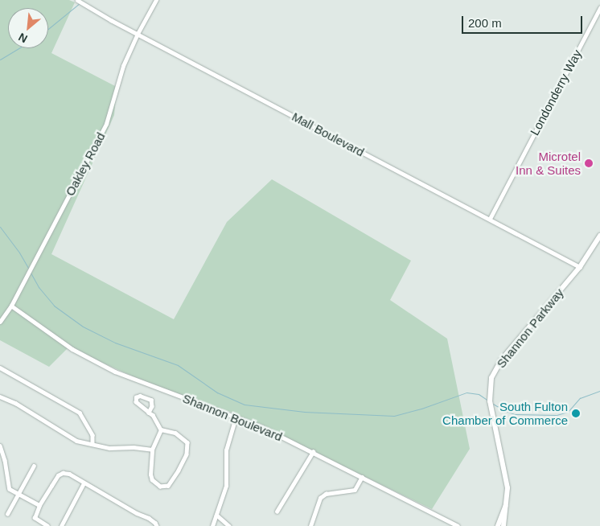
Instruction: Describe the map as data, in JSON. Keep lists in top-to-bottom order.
{
  "streets": {
    "street": [
      "Londonderry Way",
      "Mall Boulevard",
      "Oakley Road",
      "Shannon Parkway",
      "Shannon Boulevard"
    ]
  },
  "crossings": [
    ["Londonderry Way", "Mall Boulevard"],
    ["Mall Boulevard", "Oakley Road"],
    ["Mall Boulevard", "Shannon Parkway"],
    ["Oakley Road", "Shannon Boulevard"]
  ],
  "places": ["Microtel Inn & Suites", "South Fulton Chamber of Commerce"],
  "scale_bar": "200 m",
  "north": "bottom left"
}
